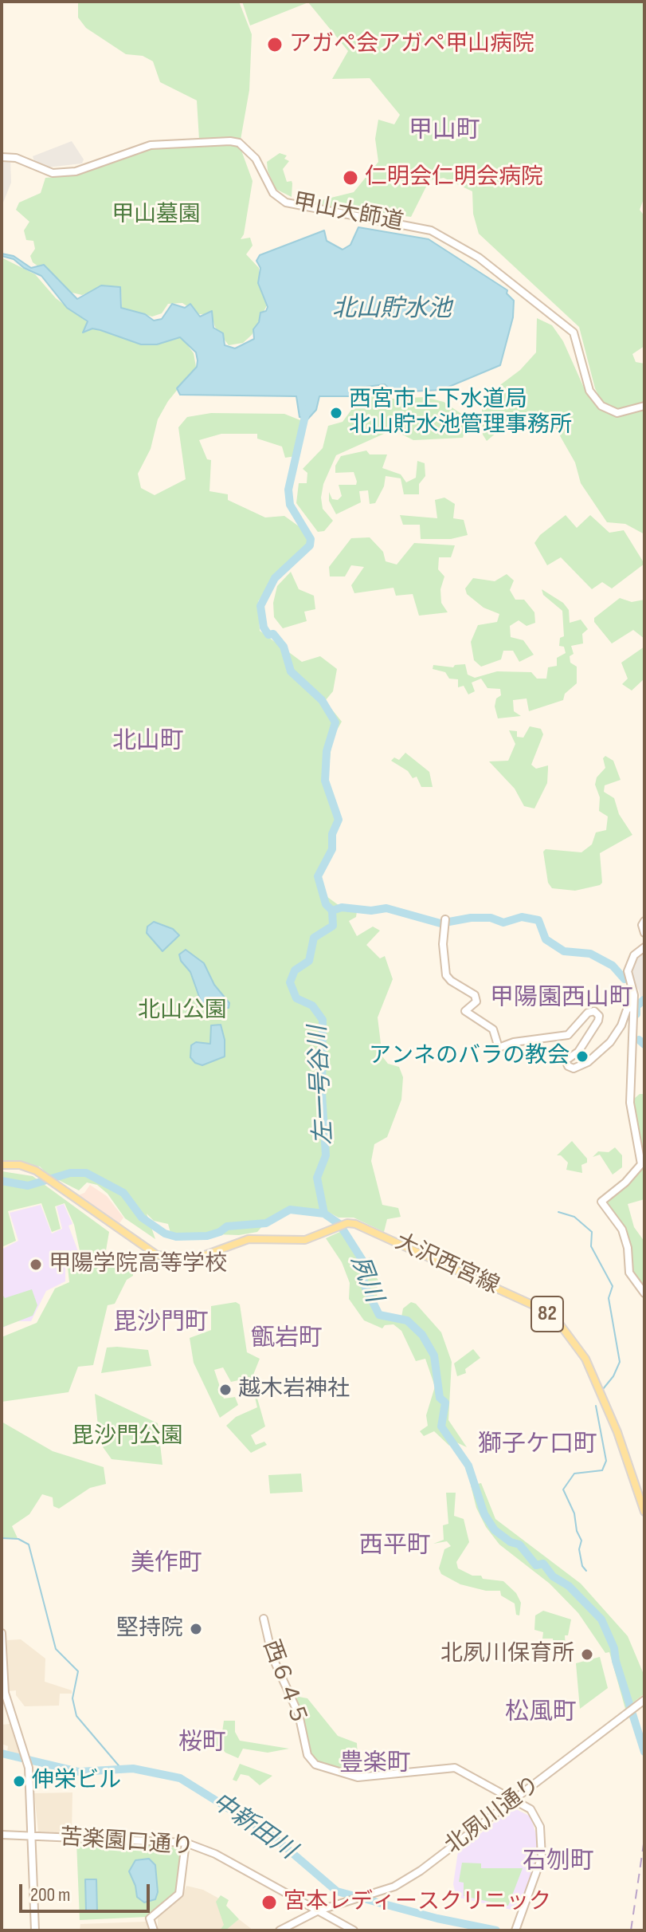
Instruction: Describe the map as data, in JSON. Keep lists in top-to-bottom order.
{
  "streets": {
    "main road": ["大沢西宮線", "82"],
    "street": [
      "甲山大師道",
      "西６４５",
      "北夙川通り",
      "苦楽園口通り"
    ]
  },
  "crossings": [
    ["西６４５", "北夙川通り"],
    ["北夙川通り", "苦楽園口通り"]
  ],
  "districts": [
    "甲山町",
    "北山町",
    "甲陽園西山町",
    "毘沙門町",
    "甑岩町",
    "獅子ケ口町",
    "西平町",
    "美作町",
    "松風町",
    "桜町",
    "豊楽町",
    "石刎町"
  ],
  "water": [
    "北山貯水池",
    "左一号谷川",
    "夙川",
    "中新田川"
  ],
  "parks": ["甲山墓園", "北山公園", "毘沙門公園"],
  "places": [
    "アガペ会アガペ甲山病院",
    "仁明会仁明会病院",
    "西宮市上下水道局 北山貯水池管理事務所",
    "アンネのバラの教会",
    "甲陽学院高等学校",
    "越木岩神社",
    "堅持院",
    "北夙川保育所",
    "伸栄ビル",
    "宮本レディースクリニック"
  ],
  "scale_bar": "200 m"
}
